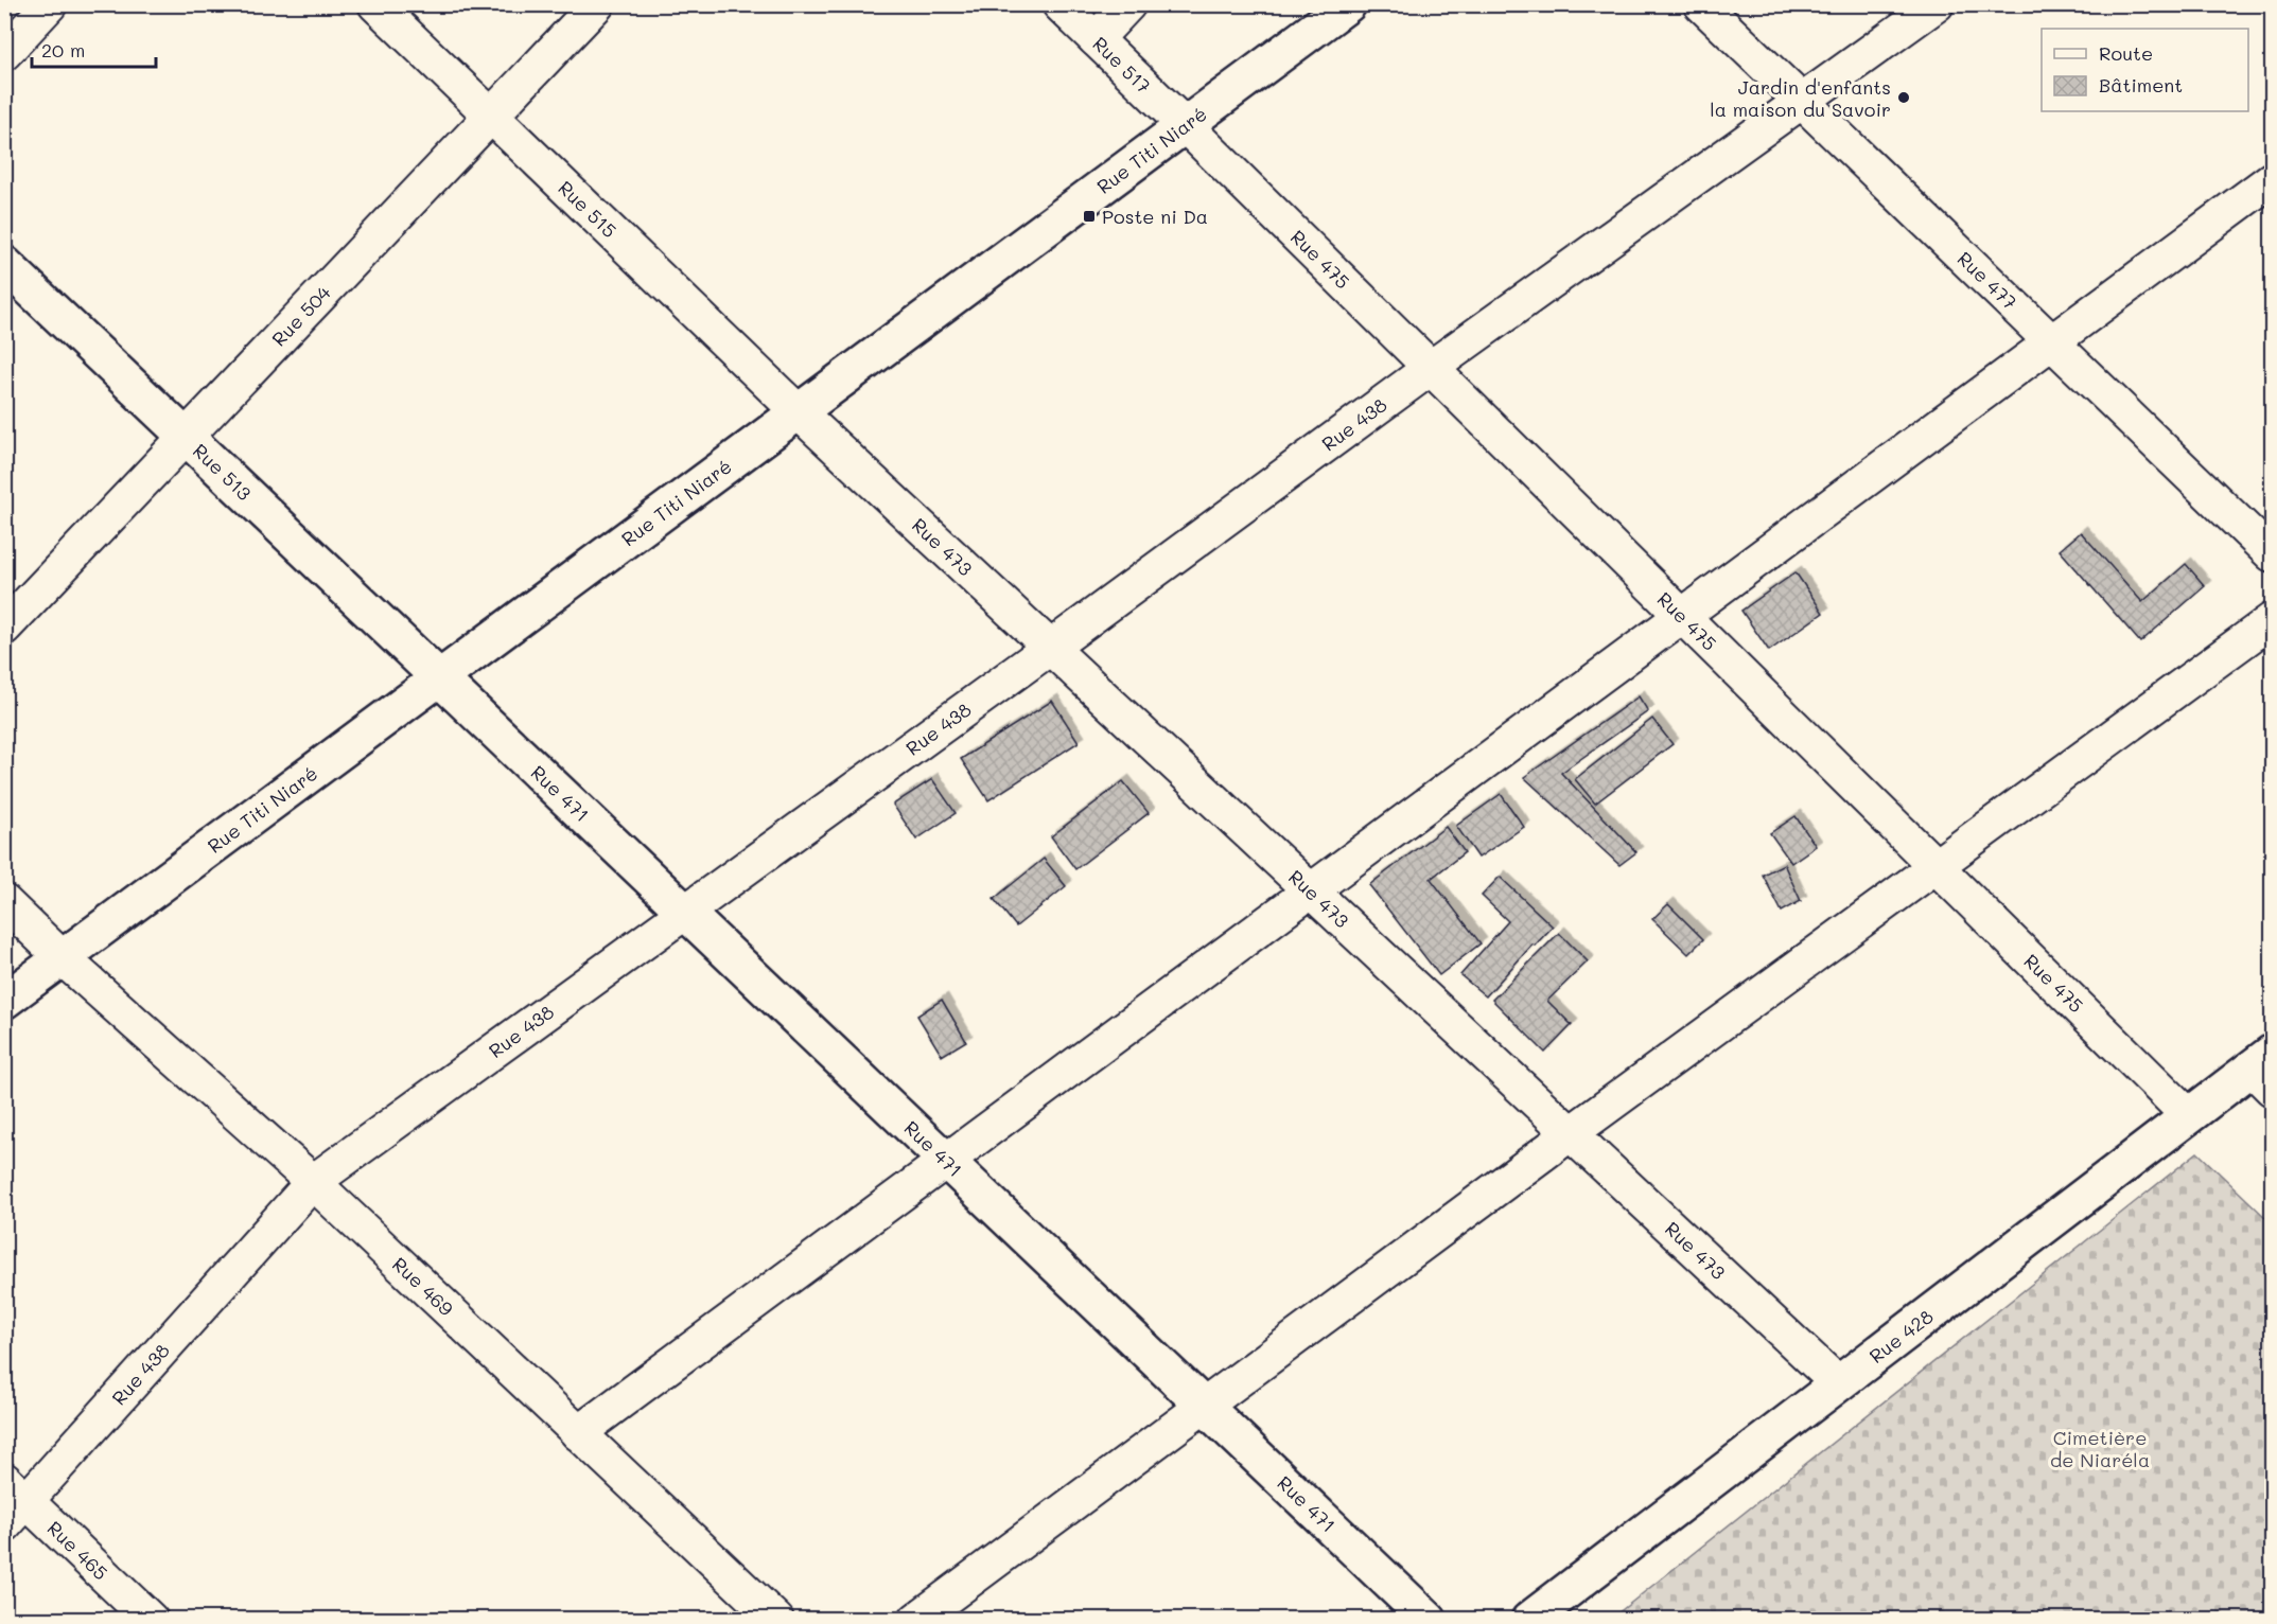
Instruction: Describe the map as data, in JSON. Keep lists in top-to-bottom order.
{
  "streets": {
    "street": [
      "Rue 517",
      "Rue Titi Niaré",
      "Rue 515",
      "Rue 475",
      "Rue 477",
      "Rue 504",
      "Rue 438",
      "Rue 513",
      "Rue 473",
      "Rue 471",
      "Rue 469",
      "Rue 428",
      "Rue 465"
    ]
  },
  "crossings": [
    ["Rue 517", "Rue Titi Niaré"],
    ["Rue 517", "Rue 475"],
    ["Rue Titi Niaré", "Rue 515"],
    ["Rue Titi Niaré", "Rue 475"],
    ["Rue Titi Niaré", "Rue 513"],
    ["Rue Titi Niaré", "Rue 473"],
    ["Rue Titi Niaré", "Rue 471"],
    ["Rue Titi Niaré", "Rue 469"],
    ["Rue 515", "Rue 504"],
    ["Rue 515", "Rue 473"],
    ["Rue 475", "Rue 438"],
    ["Rue 475", "Rue 428"],
    ["Rue 477", "Rue 438"],
    ["Rue 504", "Rue 513"],
    ["Rue 438", "Rue 473"],
    ["Rue 438", "Rue 471"],
    ["Rue 438", "Rue 469"],
    ["Rue 438", "Rue 465"],
    ["Rue 513", "Rue 471"],
    ["Rue 473", "Rue 428"]
  ],
  "parks": ["Cimetière de Niaréla"],
  "places": {
    "other": ["Jardin d'enfants la maison du Savoir"],
    "transit": ["Poste ni Da"]
  },
  "legend": ["Route", "Bâtiment"],
  "scale_bar": "20 m"
}
